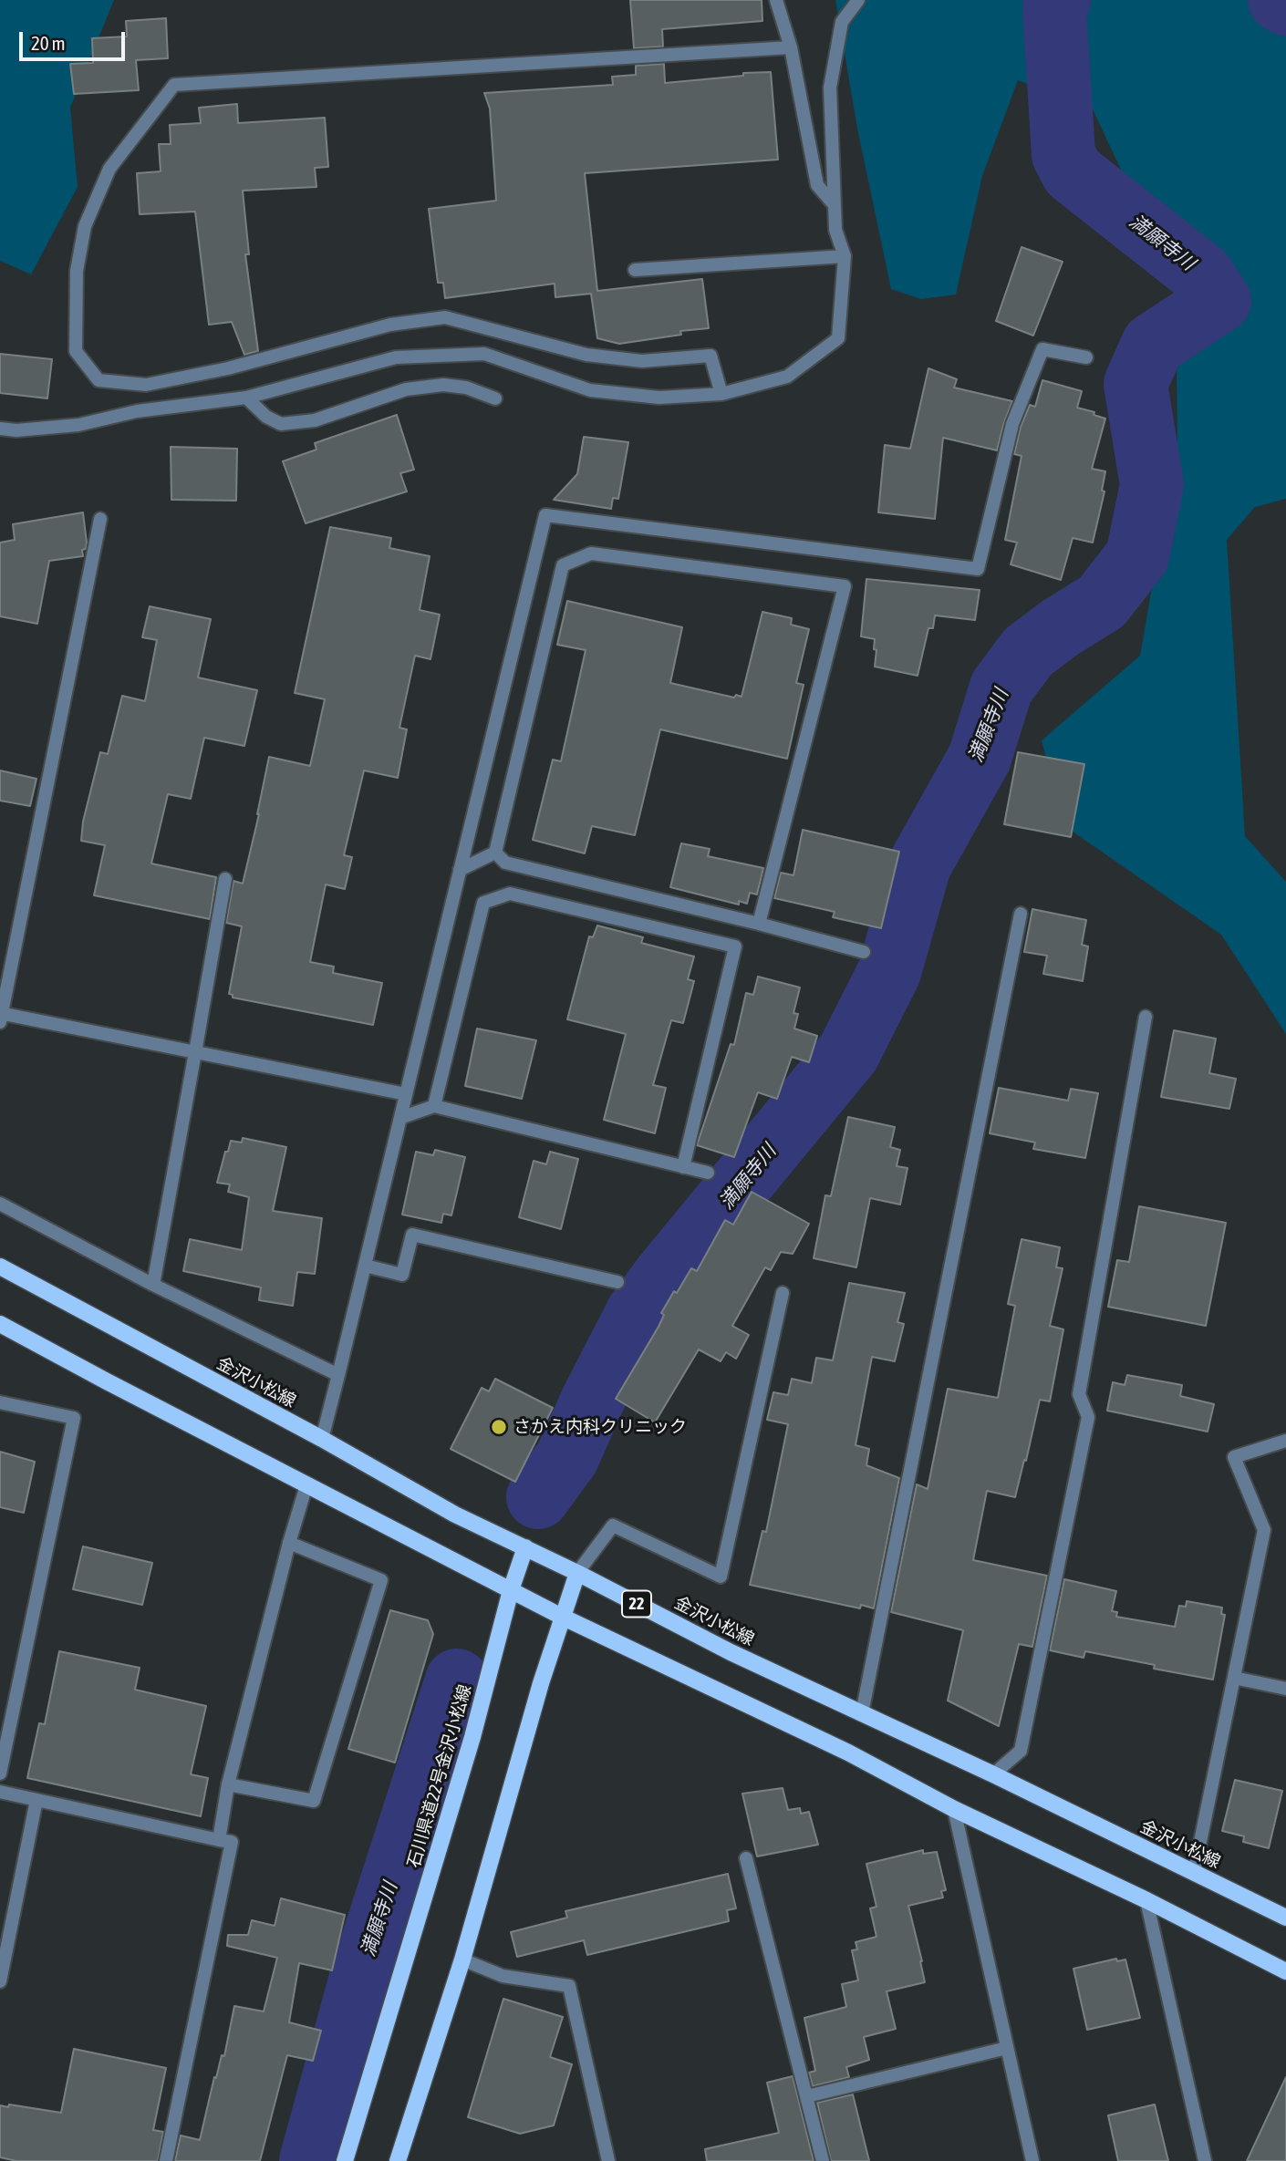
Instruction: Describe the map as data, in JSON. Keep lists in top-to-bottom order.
{
  "streets": {
    "main road": ["金沢小松線", "22", "石川県道22号金沢小松線"]
  },
  "crossings": [
    ["金沢小松線", "石川県道22号金沢小松線"],
    ["22", "石川県道22号金沢小松線"]
  ],
  "water": ["満願寺川"],
  "places": ["さかえ内科クリニック"],
  "scale_bar": "20 m"
}
